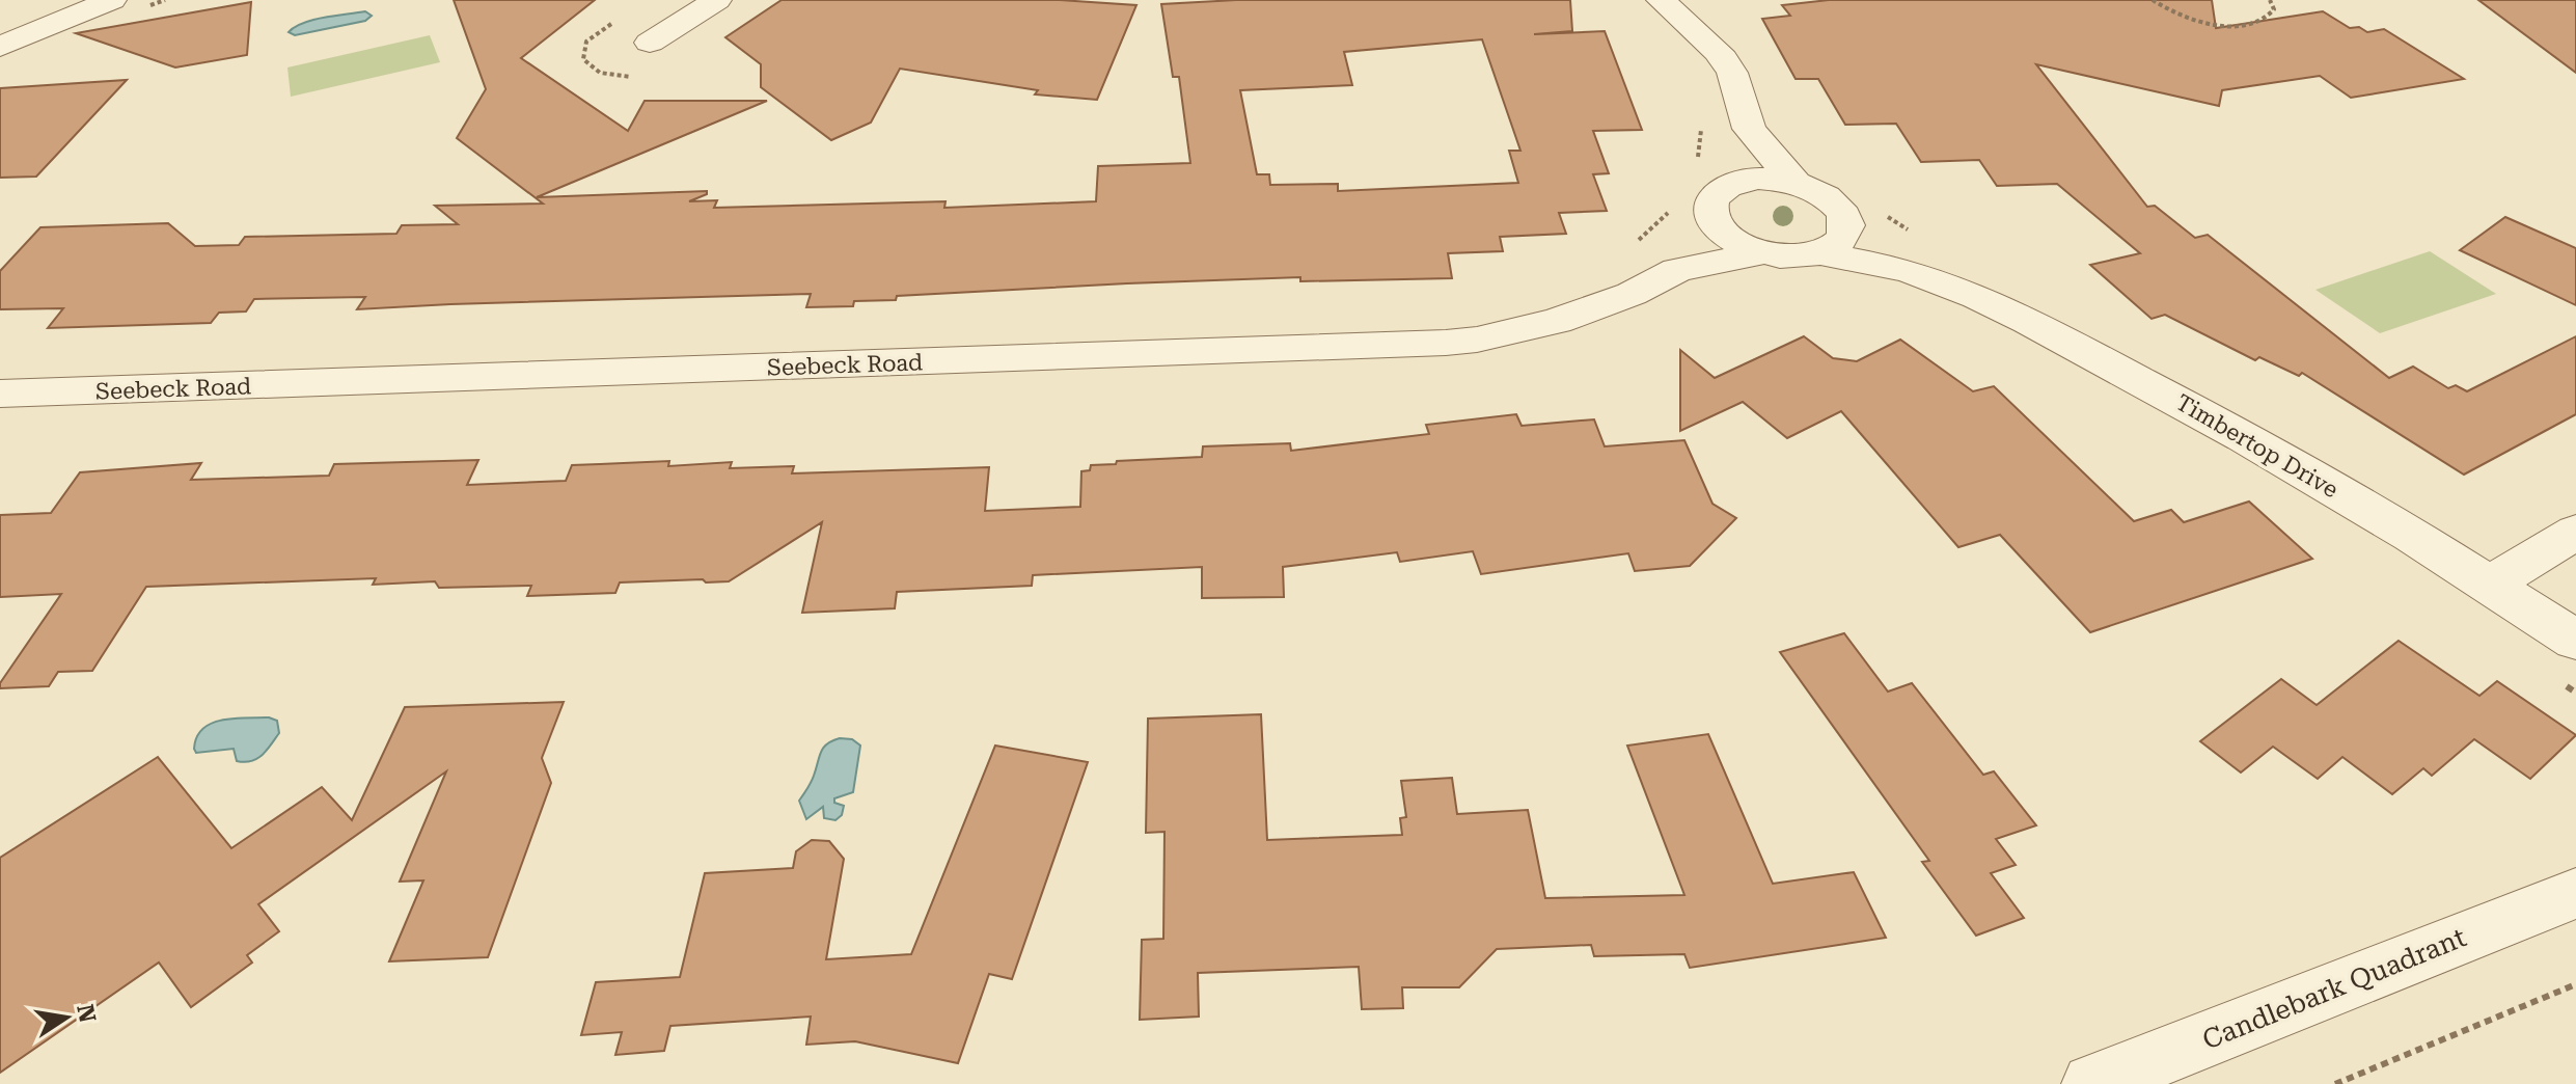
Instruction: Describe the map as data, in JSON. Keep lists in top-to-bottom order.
{
  "streets": {
    "street": ["Seebeck Road", "Timbertop Drive", "Candlebark Quadrant"]
  },
  "crossings": [
    ["Seebeck Road", "Timbertop Drive"]
  ],
  "north": "right"
}
